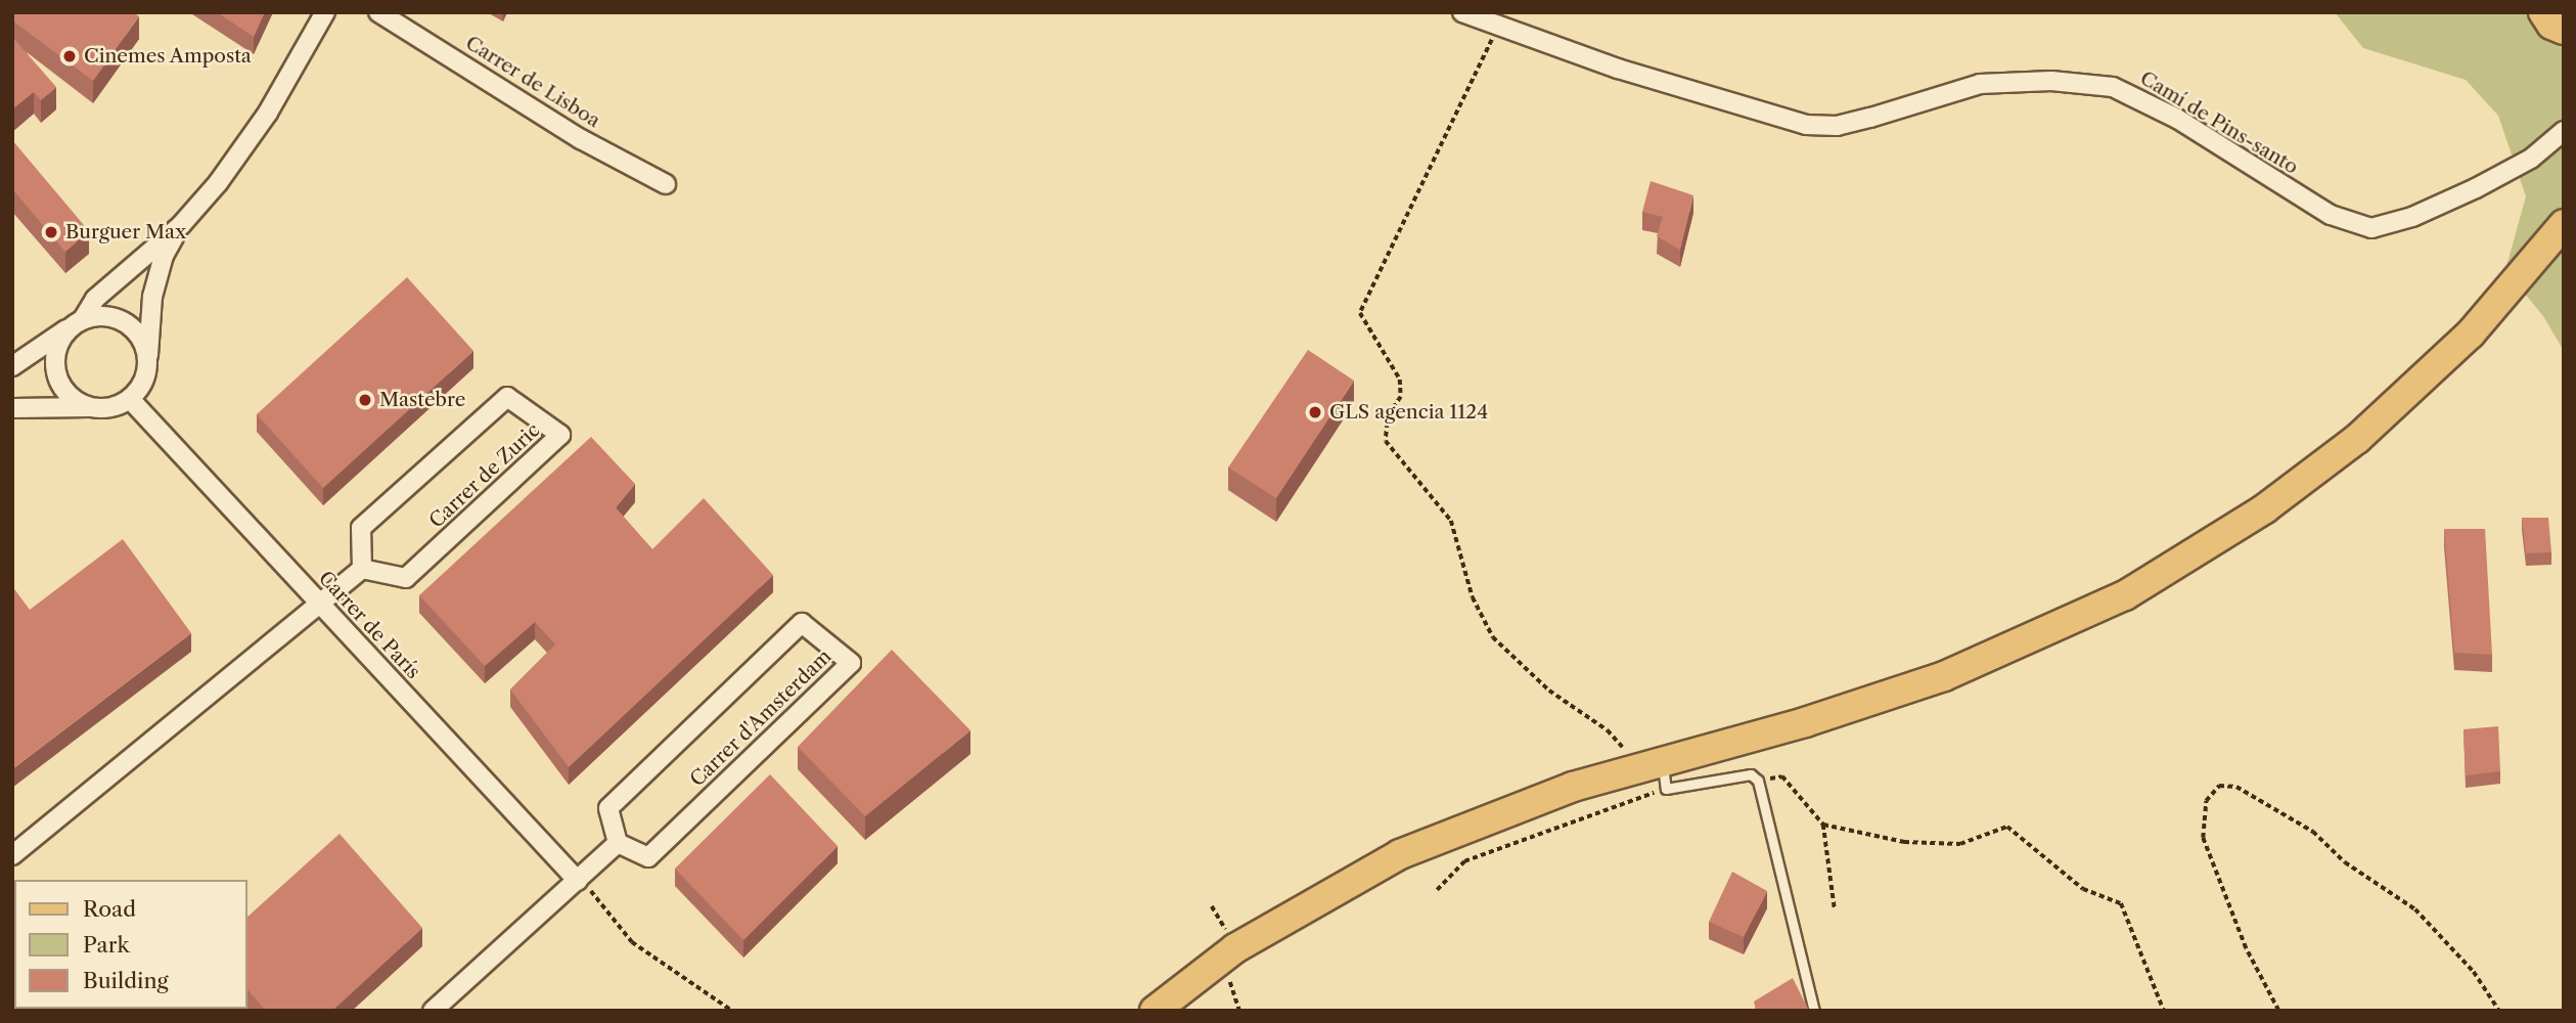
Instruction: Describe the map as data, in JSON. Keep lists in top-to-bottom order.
{
  "streets": {
    "street": [
      "Carrer de Lisboa",
      "Camí de Pins-santo",
      "Carrer de Zuric",
      "Carrer de París",
      "Carrer d'Amsterdam"
    ]
  },
  "places": [
    "Cinemes Amposta",
    "Burguer Max",
    "Mastebre",
    "GLS agencia 1124"
  ],
  "legend": ["Road", "Park", "Building"]
}
